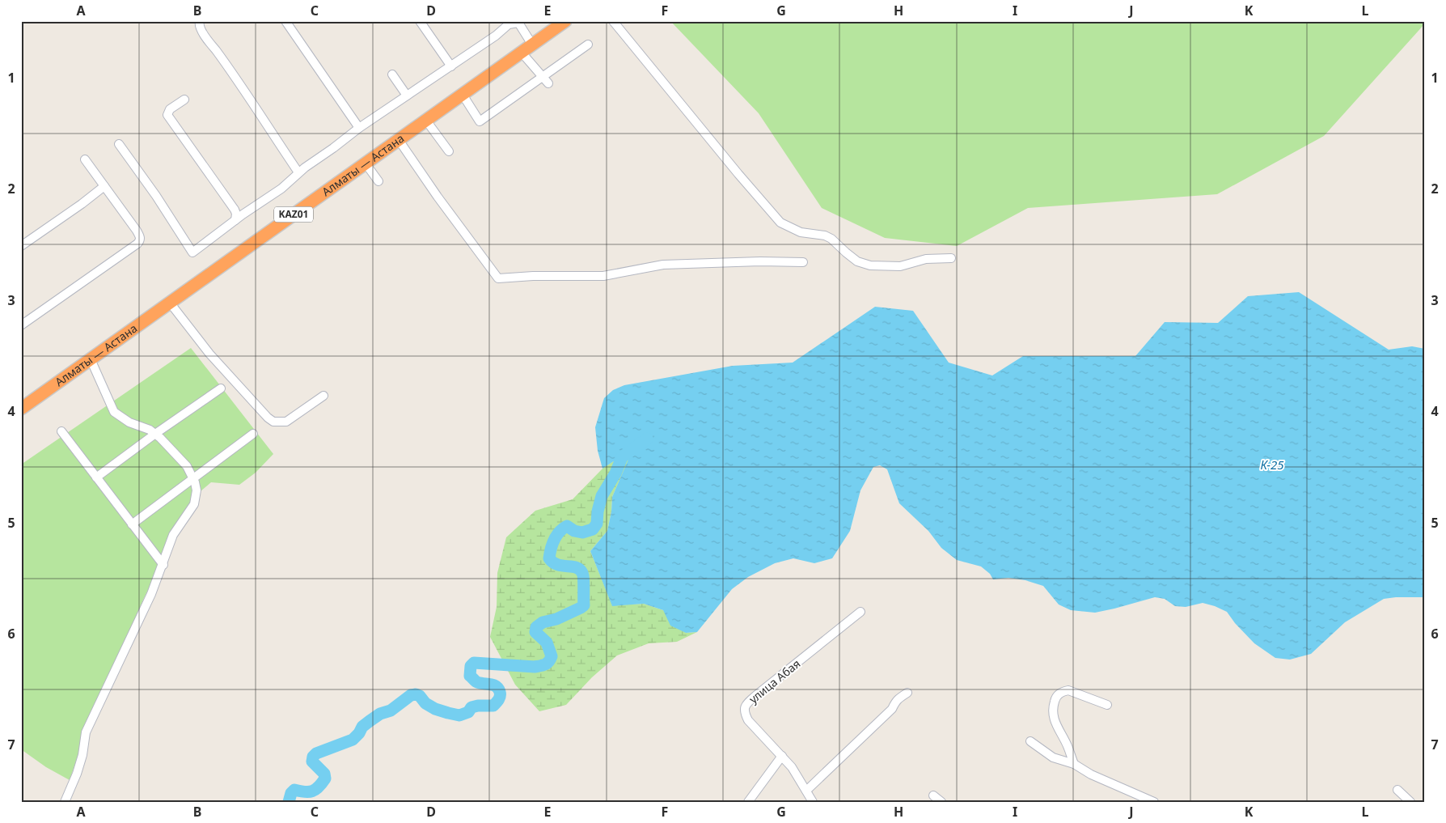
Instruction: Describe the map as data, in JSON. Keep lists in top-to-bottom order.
{
  "streets": {
    "highway": ["Алматы — Астана", "KАZ01"],
    "street": ["улица Абая"]
  },
  "water": ["К-25"],
  "grid": {
    "columns": [
      "A",
      "B",
      "C",
      "D",
      "E",
      "F",
      "G",
      "H",
      "I",
      "J",
      "K",
      "L"
    ],
    "rows": [
      "1",
      "2",
      "3",
      "4",
      "5",
      "6",
      "7"
    ]
  }
}
